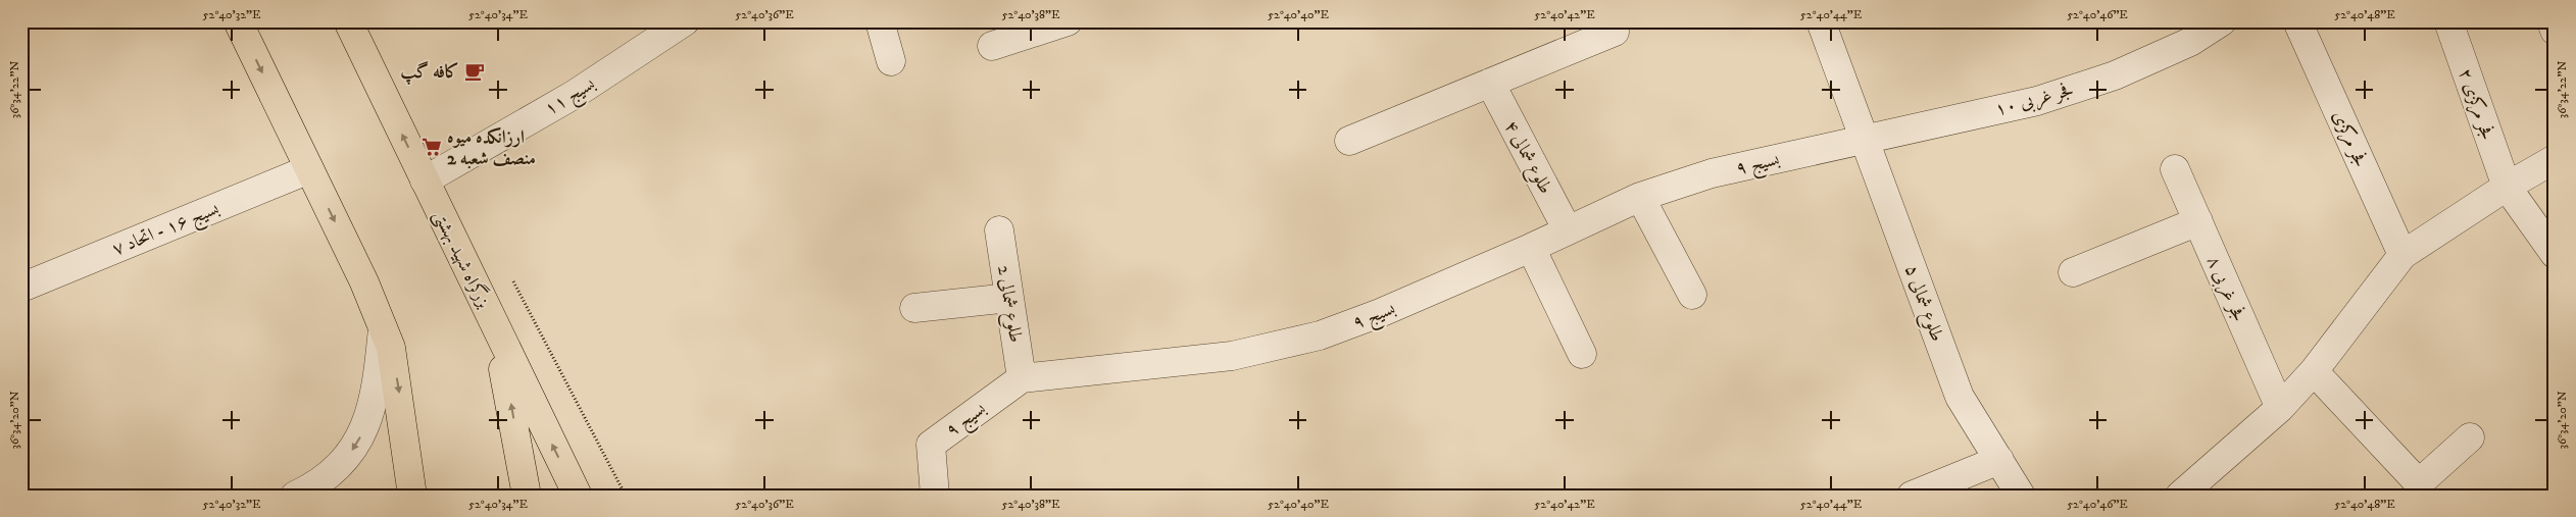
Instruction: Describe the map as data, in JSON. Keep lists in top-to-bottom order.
{
  "streets": {
    "highway": ["بزرگراه شهید بهشتی"],
    "street": [
      "بسیج ۱۱",
      "فجر غربی ۱۰",
      "فجر مرکزی ۲",
      "فجر مرکزی",
      "طلوع شمالی ۴",
      "بسیج ۹",
      "بسیج ۱۶ - اتحاد ۷",
      "فجر غربی ۸",
      "طلوع شمالی ۵",
      "طلوع شمالی 2"
    ]
  },
  "crossings": [
    ["بسیج ۱۱", "بزرگراه شهید بهشتی"],
    ["فجر غربی ۱۰", "بسیج ۹"],
    ["فجر غربی ۱۰", "طلوع شمالی ۵"],
    ["طلوع شمالی ۴", "بسیج ۹"],
    ["بسیج ۹", "طلوع شمالی ۵"],
    ["بسیج ۹", "طلوع شمالی 2"]
  ],
  "places": {
    "cafe": ["کافه گپ"],
    "supermarket": ["ارزانکده میوه منصف شعبه 2"]
  },
  "coordinates": [
    "52°40'32\"E",
    "52°40'34\"E",
    "52°40'36\"E",
    "52°40'38\"E",
    "52°40'40\"E",
    "52°40'42\"E",
    "52°40'44\"E",
    "52°40'46\"E",
    "52°40'48\"E",
    "36°34'22\"N",
    "36°34'20\"N"
  ]
}
